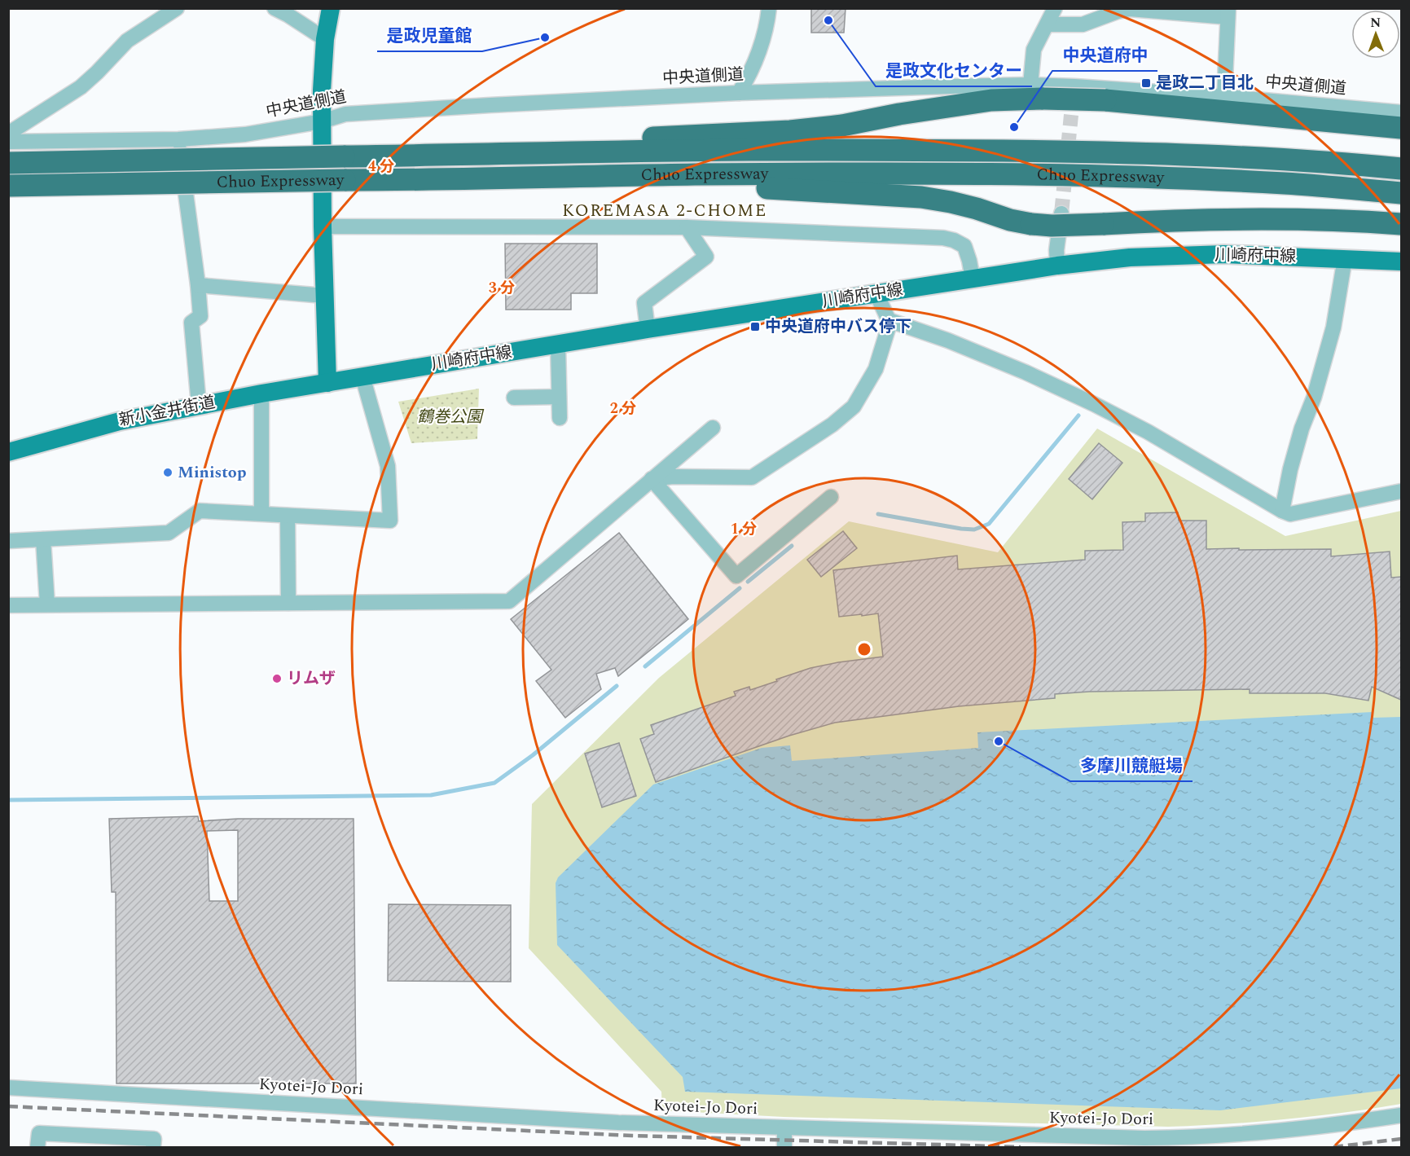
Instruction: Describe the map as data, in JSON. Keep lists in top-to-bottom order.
{
  "streets": {
    "highway": ["Chuo Expressway"],
    "main road": ["川崎府中線", "新小金井街道"],
    "street": ["中央道側道", "Kyotei-Jo Dori"]
  },
  "crossings": [
    ["川崎府中線", "新小金井街道"]
  ],
  "districts": ["KOREMASA 2-CHOME"],
  "parks": ["鶴巻公園"],
  "places": {
    "other": [
      "是政文化センター",
      "是政児童館",
      "中央道府中",
      "Ministop",
      "リムザ",
      "多摩川競艇場"
    ],
    "transit": ["是政二丁目北", "中央道府中バス停下"]
  },
  "north": "top",
  "rings": [
    "4 分",
    "3 分",
    "2 分",
    "1 分"
  ]
}
